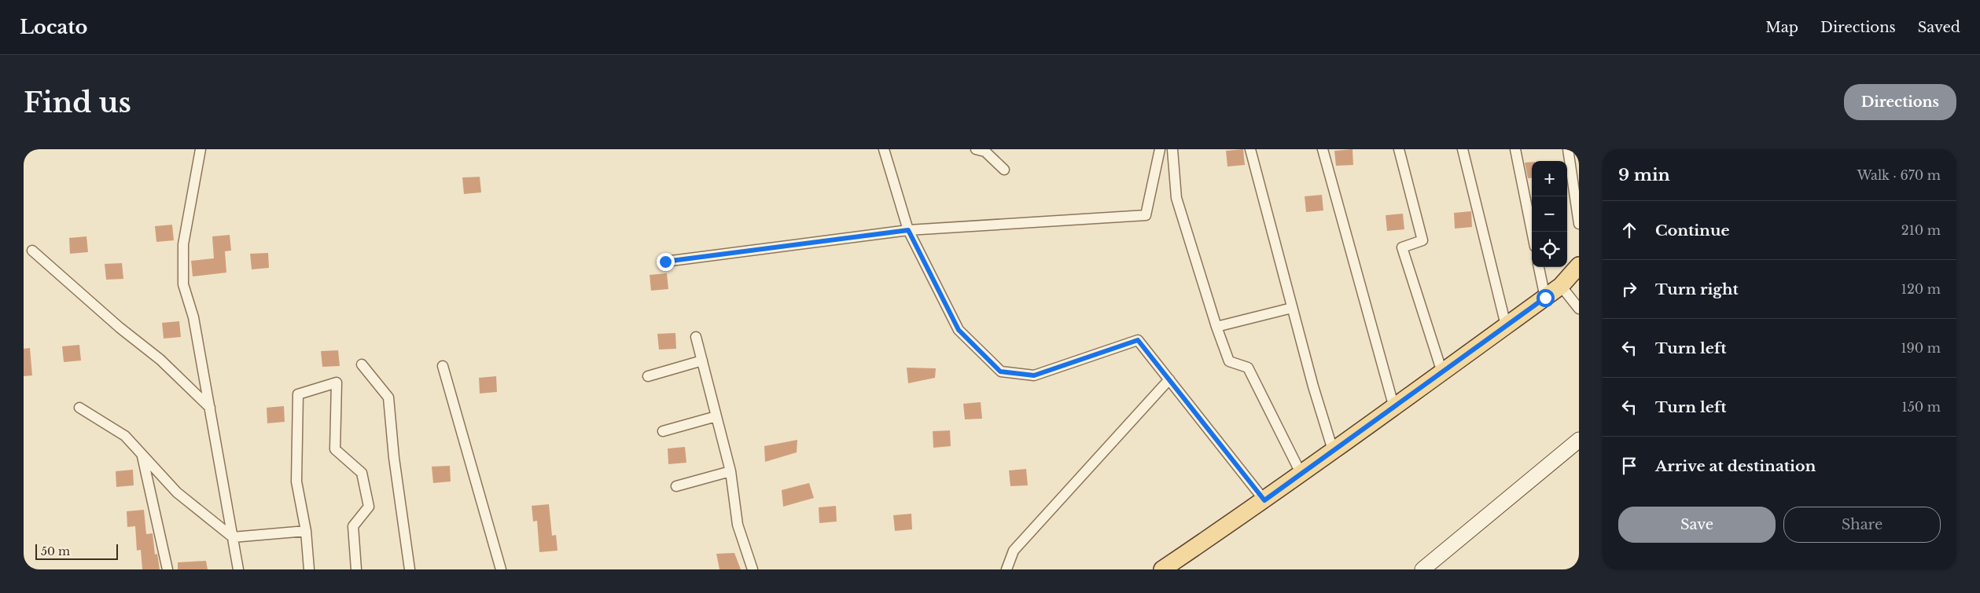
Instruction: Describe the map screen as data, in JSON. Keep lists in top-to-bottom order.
{
  "scale_bar": "50 m",
  "page": {
    "header": "Locato",
    "nav": ["Map", "Directions", "Saved"],
    "buttons": [
      "Directions",
      ["Save", "Share"]
    ],
    "title": "Find us",
    "heading": ["9 min", "Walk · 670 m"],
    "map_buttons": ["+", "−"],
    "list": [
      ["Continue", "210 m"],
      ["Turn right", "120 m"],
      ["Turn left", "190 m"],
      ["Turn left", "150 m"],
      "Arrive at destination"
    ],
    "scale": "50 m"
  }
}
